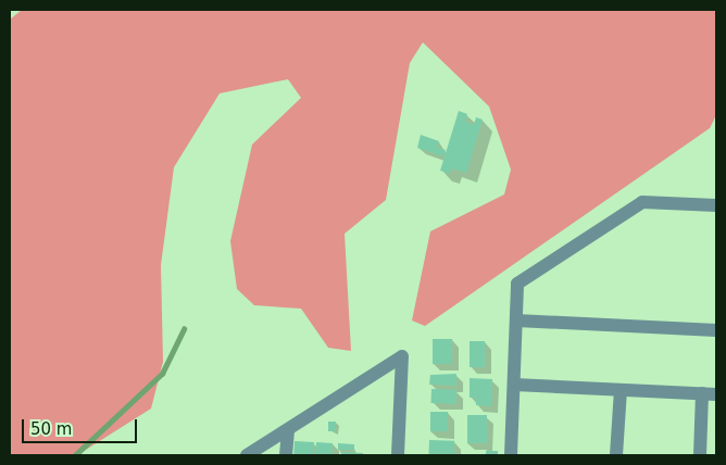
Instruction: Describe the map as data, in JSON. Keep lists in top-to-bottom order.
{
  "scale_bar": "50 m"
}
